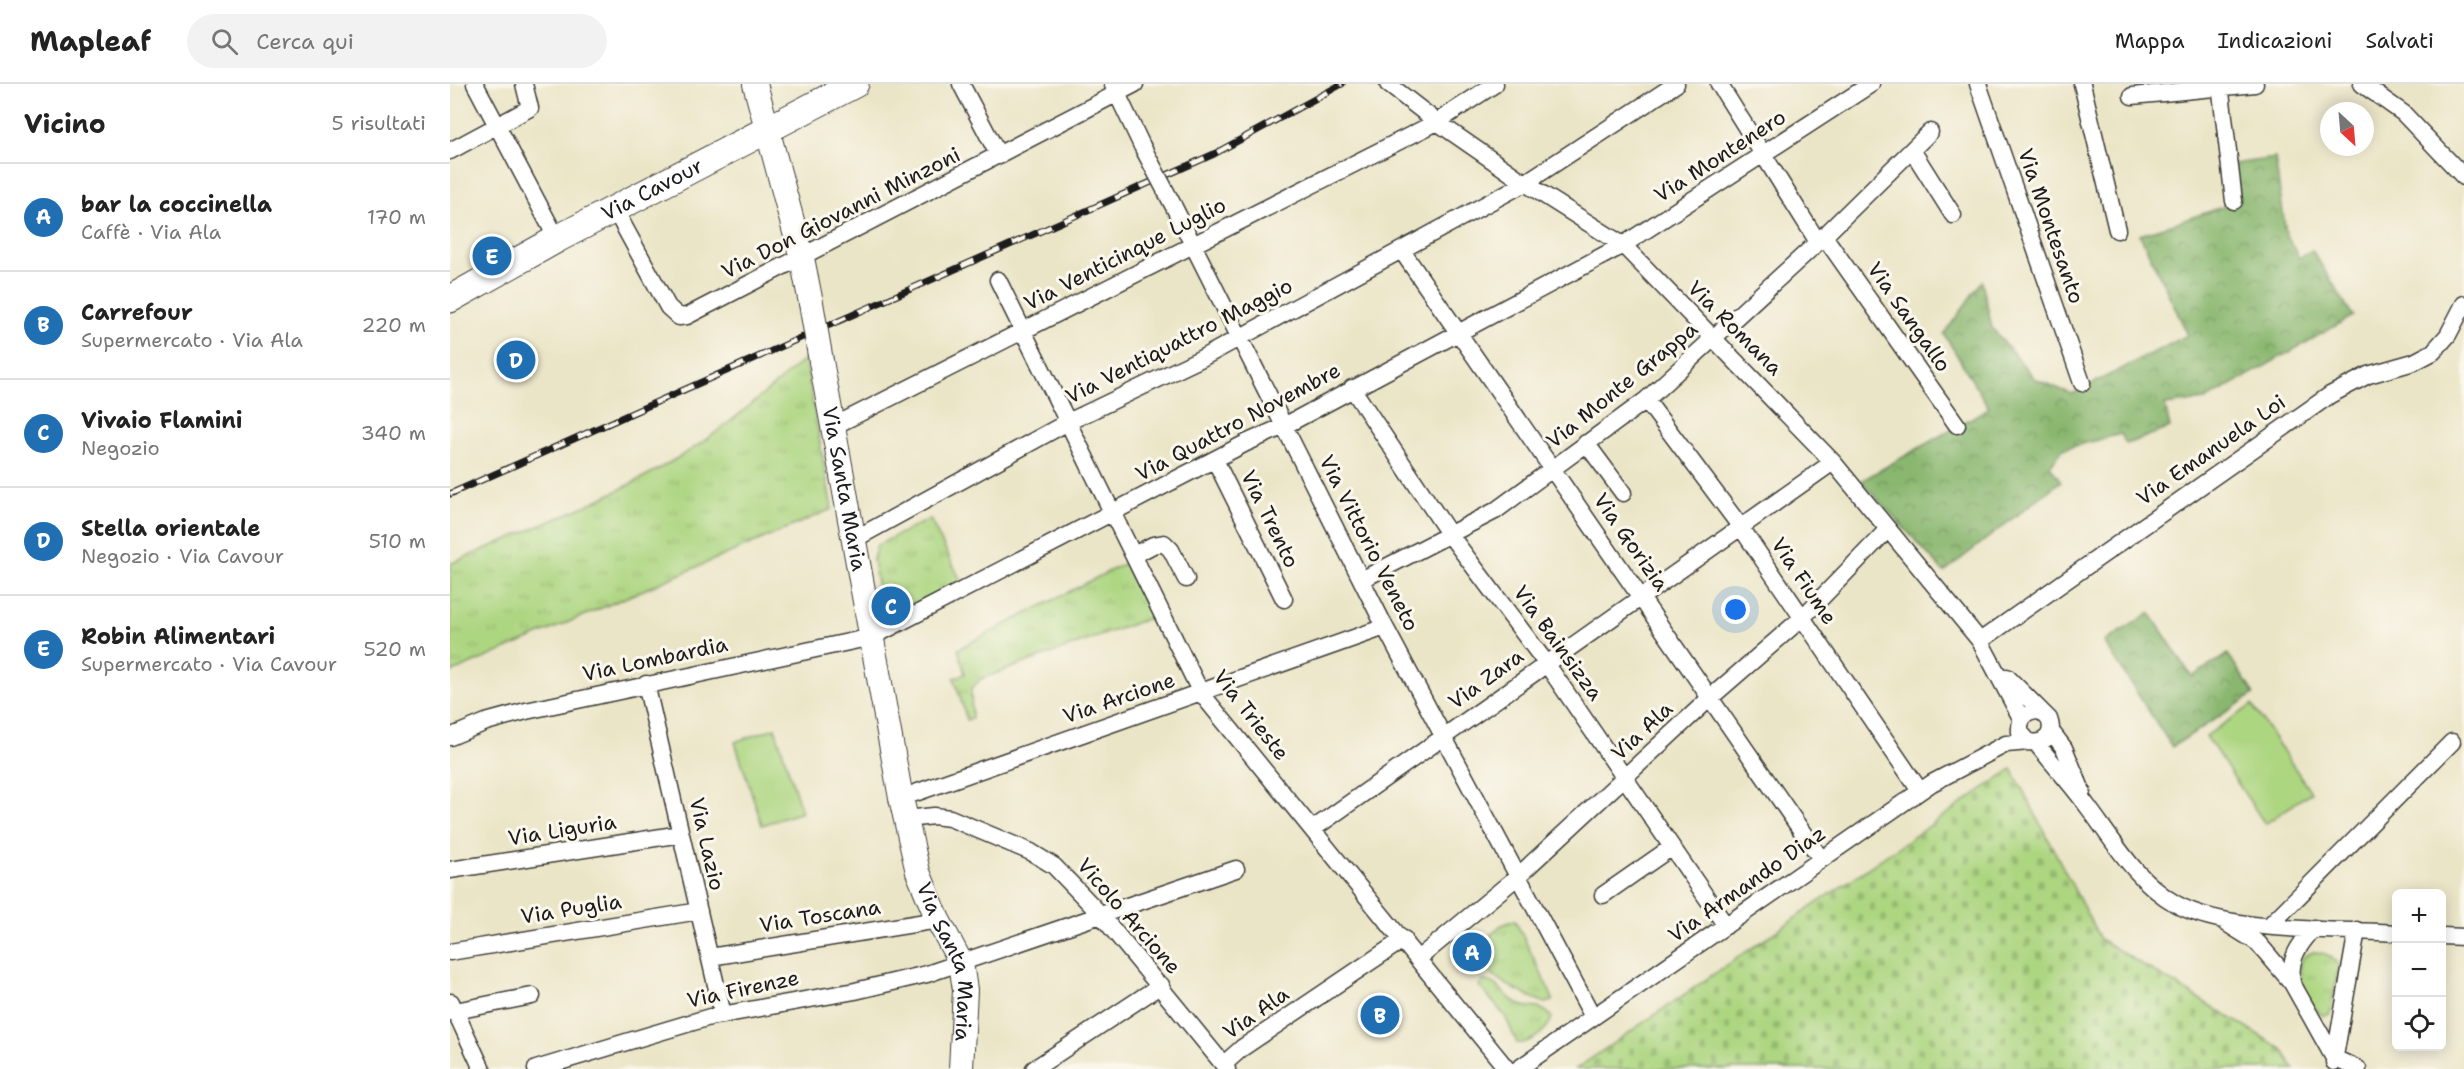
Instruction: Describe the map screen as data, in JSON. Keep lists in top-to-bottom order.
{
  "streets": {
    "main road": ["Via Cavour", "Via Santa Maria"],
    "street": [
      "Via Montenero",
      "Via Don Giovanni Minzoni",
      "Via Montesanto",
      "Via Venticinque Luglio",
      "Via Sangallo",
      "Via Romana",
      "Via Ventiquattro Maggio",
      "Via Monte Grappa",
      "Via Quattro Novembre",
      "Via Emanuela Loi",
      "Via Trento",
      "Via Gorizia",
      "Via Vittorio Veneto",
      "Via Fiume",
      "Via Bainsizza",
      "Via Lombardia",
      "Via Zara",
      "Via Arcione",
      "Via Trieste",
      "Via Ala",
      "Via Liguria",
      "Via Lazio",
      "Via Armando Diaz",
      "Via Puglia",
      "Via Toscana",
      "Vicolo Arcione",
      "Via Firenze"
    ]
  },
  "crossings": [
    ["Via Montenero", "Via Sangallo"],
    ["Via Montenero", "Via Romana"],
    ["Via Montenero", "Via Quattro Novembre"],
    ["Via Cavour", "Via Don Giovanni Minzoni"],
    ["Via Cavour", "Via Santa Maria"],
    ["Via Don Giovanni Minzoni", "Via Santa Maria"],
    ["Via Don Giovanni Minzoni", "Via Vittorio Veneto"],
    ["Via Venticinque Luglio", "Via Romana"],
    ["Via Venticinque Luglio", "Via Santa Maria"],
    ["Via Venticinque Luglio", "Via Vittorio Veneto"],
    ["Via Venticinque Luglio", "Via Trieste"],
    ["Via Sangallo", "Via Monte Grappa"],
    ["Via Romana", "Via Ventiquattro Maggio"],
    ["Via Romana", "Via Monte Grappa"],
    ["Via Romana", "Via Quattro Novembre"],
    ["Via Romana", "Via Emanuela Loi"],
    ["Via Romana", "Via Zara"],
    ["Via Romana", "Via Ala"],
    ["Via Romana", "Via Armando Diaz"],
    ["Via Ventiquattro Maggio", "Via Santa Maria"],
    ["Via Ventiquattro Maggio", "Via Gorizia"],
    ["Via Ventiquattro Maggio", "Via Vittorio Veneto"],
    ["Via Ventiquattro Maggio", "Via Trieste"],
    ["Via Monte Grappa", "Via Gorizia"],
    ["Via Monte Grappa", "Via Vittorio Veneto"],
    ["Via Monte Grappa", "Via Fiume"],
    ["Via Monte Grappa", "Via Bainsizza"],
    ["Via Quattro Novembre", "Via Santa Maria"],
    ["Via Quattro Novembre", "Via Trento"],
    ["Via Quattro Novembre", "Via Gorizia"],
    ["Via Quattro Novembre", "Via Vittorio Veneto"],
    ["Via Quattro Novembre", "Via Bainsizza"],
    ["Via Quattro Novembre", "Via Lombardia"],
    ["Via Quattro Novembre", "Via Trieste"],
    ["Via Santa Maria", "Via Lombardia"],
    ["Via Santa Maria", "Via Arcione"],
    ["Via Santa Maria", "Via Toscana"],
    ["Via Santa Maria", "Vicolo Arcione"],
    ["Via Santa Maria", "Via Firenze"],
    ["Via Gorizia", "Via Zara"],
    ["Via Gorizia", "Via Ala"],
    ["Via Gorizia", "Via Armando Diaz"],
    ["Via Vittorio Veneto", "Via Zara"],
    ["Via Vittorio Veneto", "Via Arcione"],
    ["Via Vittorio Veneto", "Via Ala"],
    ["Via Vittorio Veneto", "Via Armando Diaz"],
    ["Via Fiume", "Via Zara"],
    ["Via Fiume", "Via Ala"],
    ["Via Fiume", "Via Armando Diaz"],
    ["Via Bainsizza", "Via Zara"],
    ["Via Bainsizza", "Via Ala"],
    ["Via Bainsizza", "Via Armando Diaz"],
    ["Via Lombardia", "Via Lazio"],
    ["Via Zara", "Via Trieste"],
    ["Via Arcione", "Via Trieste"],
    ["Via Arcione", "Vicolo Arcione"],
    ["Via Trieste", "Via Ala"],
    ["Via Ala", "Vicolo Arcione"],
    ["Via Liguria", "Via Lazio"],
    ["Via Lazio", "Via Puglia"],
    ["Via Lazio", "Via Toscana"],
    ["Via Lazio", "Via Firenze"],
    ["Vicolo Arcione", "Via Firenze"]
  ],
  "north": "bottom right",
  "page": {
    "header": "Mapleaf",
    "search": "Cerca qui",
    "nav": ["Mappa", "Indicazioni", "Salvati"],
    "heading": ["Vicino", "5 risultati"],
    "list": [
      {
        "mark": "A",
        "name": "bar la coccinella",
        "note": "Caffè · Via Ala",
        "value": "170 m"
      },
      {
        "mark": "B",
        "name": "Carrefour",
        "note": "Supermercato · Via Ala",
        "value": "220 m"
      },
      {
        "mark": "C",
        "name": "Vivaio Flamini",
        "note": "Negozio",
        "value": "340 m"
      },
      {
        "mark": "D",
        "name": "Stella orientale",
        "note": "Negozio · Via Cavour",
        "value": "510 m"
      },
      {
        "mark": "E",
        "name": "Robin Alimentari",
        "note": "Supermercato · Via Cavour",
        "value": "520 m"
      }
    ],
    "pins": [
      "E",
      "D",
      "C",
      "A",
      "B"
    ],
    "map_buttons": ["+", "−"]
  }
}
